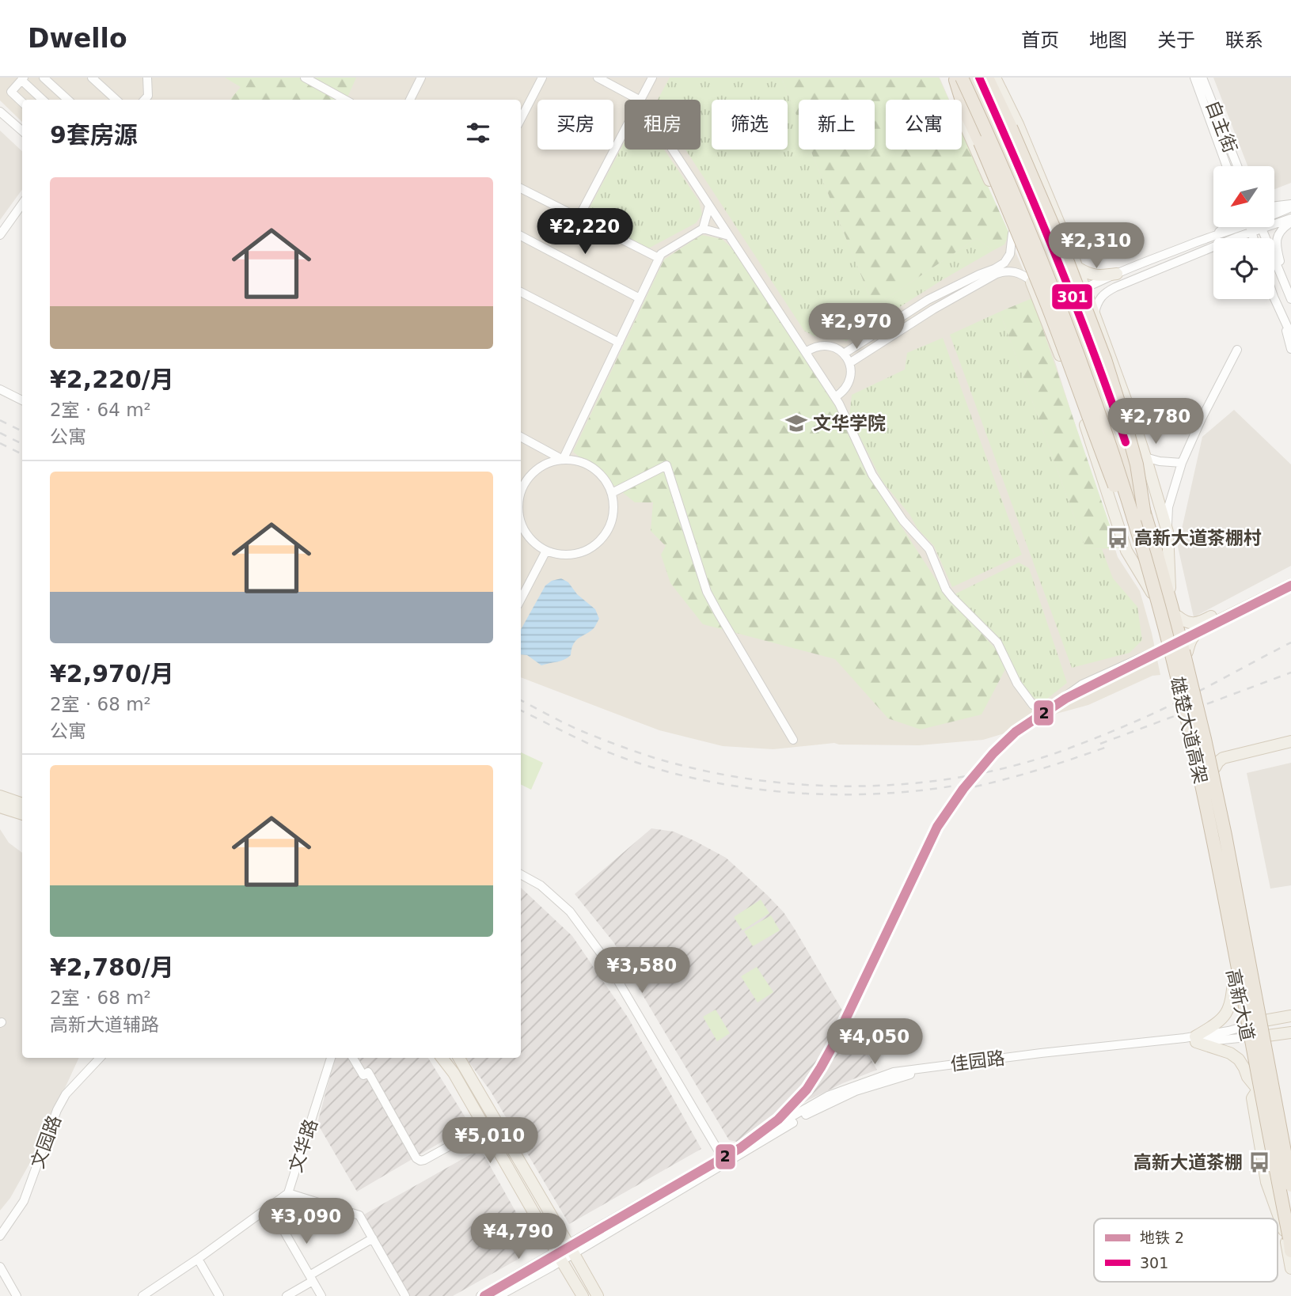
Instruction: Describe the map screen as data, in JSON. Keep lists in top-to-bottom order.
{
  "streets": {
    "highway": ["雄楚大道高架"],
    "main road": ["高新大道"],
    "street": [
      "自主街",
      "佳园路",
      "文园路",
      "文华路"
    ]
  },
  "crossings": [
    ["雄楚大道高架", "高新大道"],
    ["高新大道", "佳园路"]
  ],
  "places": {
    "school or university": ["文华学院"],
    "bus stop": ["高新大道茶棚村", "高新大道茶棚"]
  },
  "lines": ["transit line 301", "metro line 2"],
  "legend": ["地铁 2", "301"],
  "north": "bottom left",
  "page": {
    "header": "Dwello",
    "nav": [
      "首页",
      "地图",
      "关于",
      "联系"
    ],
    "chip": [
      "买房",
      "租房",
      "筛选",
      "新上",
      "公寓"
    ],
    "heading": "9套房源",
    "list": [
      {
        "name": "¥2,220/月",
        "note": "2室 · 64 m² · 公寓"
      },
      {
        "name": "¥2,970/月",
        "note": "2室 · 68 m² · 公寓"
      },
      {
        "name": "¥2,780/月",
        "note": "2室 · 68 m² · 高新大道辅路"
      }
    ],
    "price": [
      "¥2,220",
      "¥2,310",
      "¥2,970",
      "¥2,780",
      "¥3,580",
      "¥4,050",
      "¥5,010",
      "¥3,090",
      "¥4,790"
    ]
  }
}
